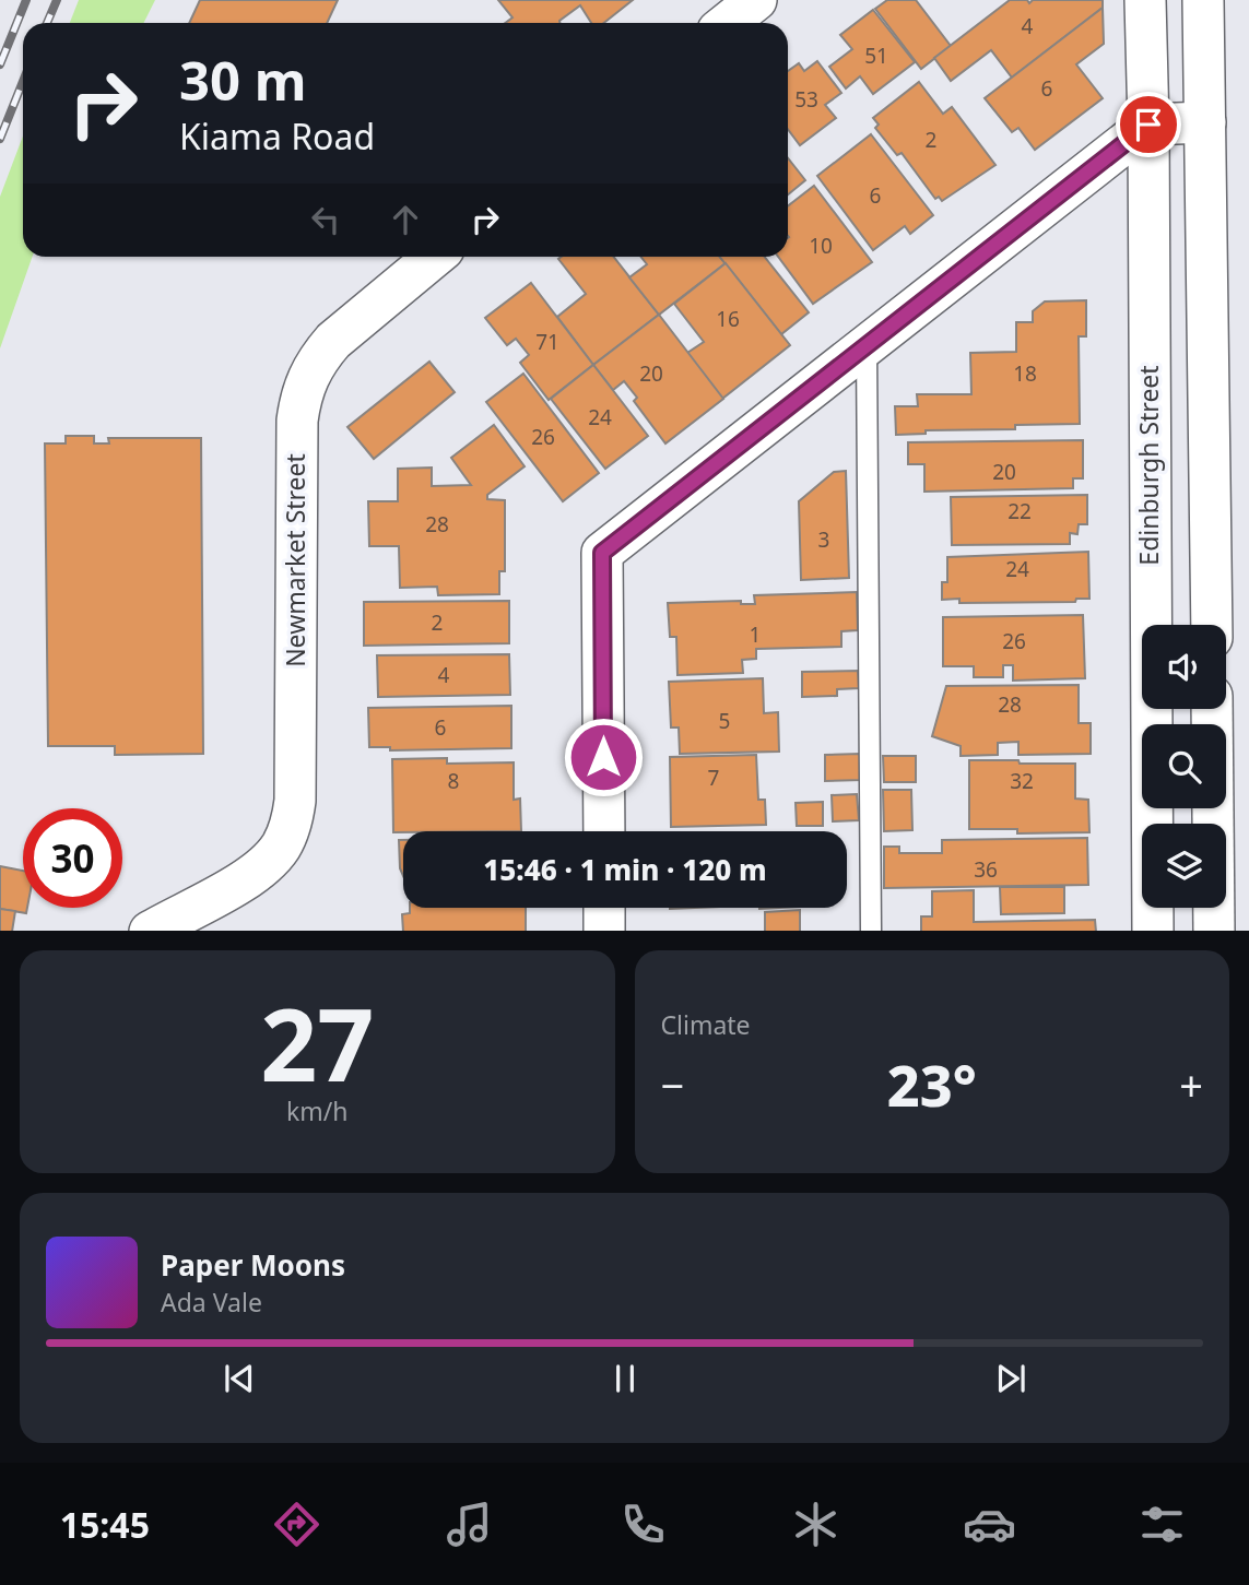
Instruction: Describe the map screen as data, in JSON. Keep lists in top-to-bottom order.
{
  "streets": {
    "street": ["Edinburgh Street", "Newmarket Street"]
  },
  "house_numbers": [
    "4",
    "51",
    "6",
    "53",
    "2",
    "6",
    "10",
    "16",
    "71",
    "20",
    "18",
    "24",
    "26",
    "20",
    "22",
    "28",
    "3",
    "24",
    "2",
    "1",
    "26",
    "4",
    "28",
    "5",
    "6",
    "7",
    "8",
    "32",
    "36"
  ],
  "page": {
    "turn": ["30 m", "Kiama Road"],
    "limit": "30",
    "trip": "15:46 · 1 min · 120 m",
    "tile": [
      ["27", "km/h"],
      "Climate"
    ],
    "heat": ["−", "23°", "+"],
    "song": ["Paper Moons", "Ada Vale"],
    "tabs": "15:45"
  }
}
